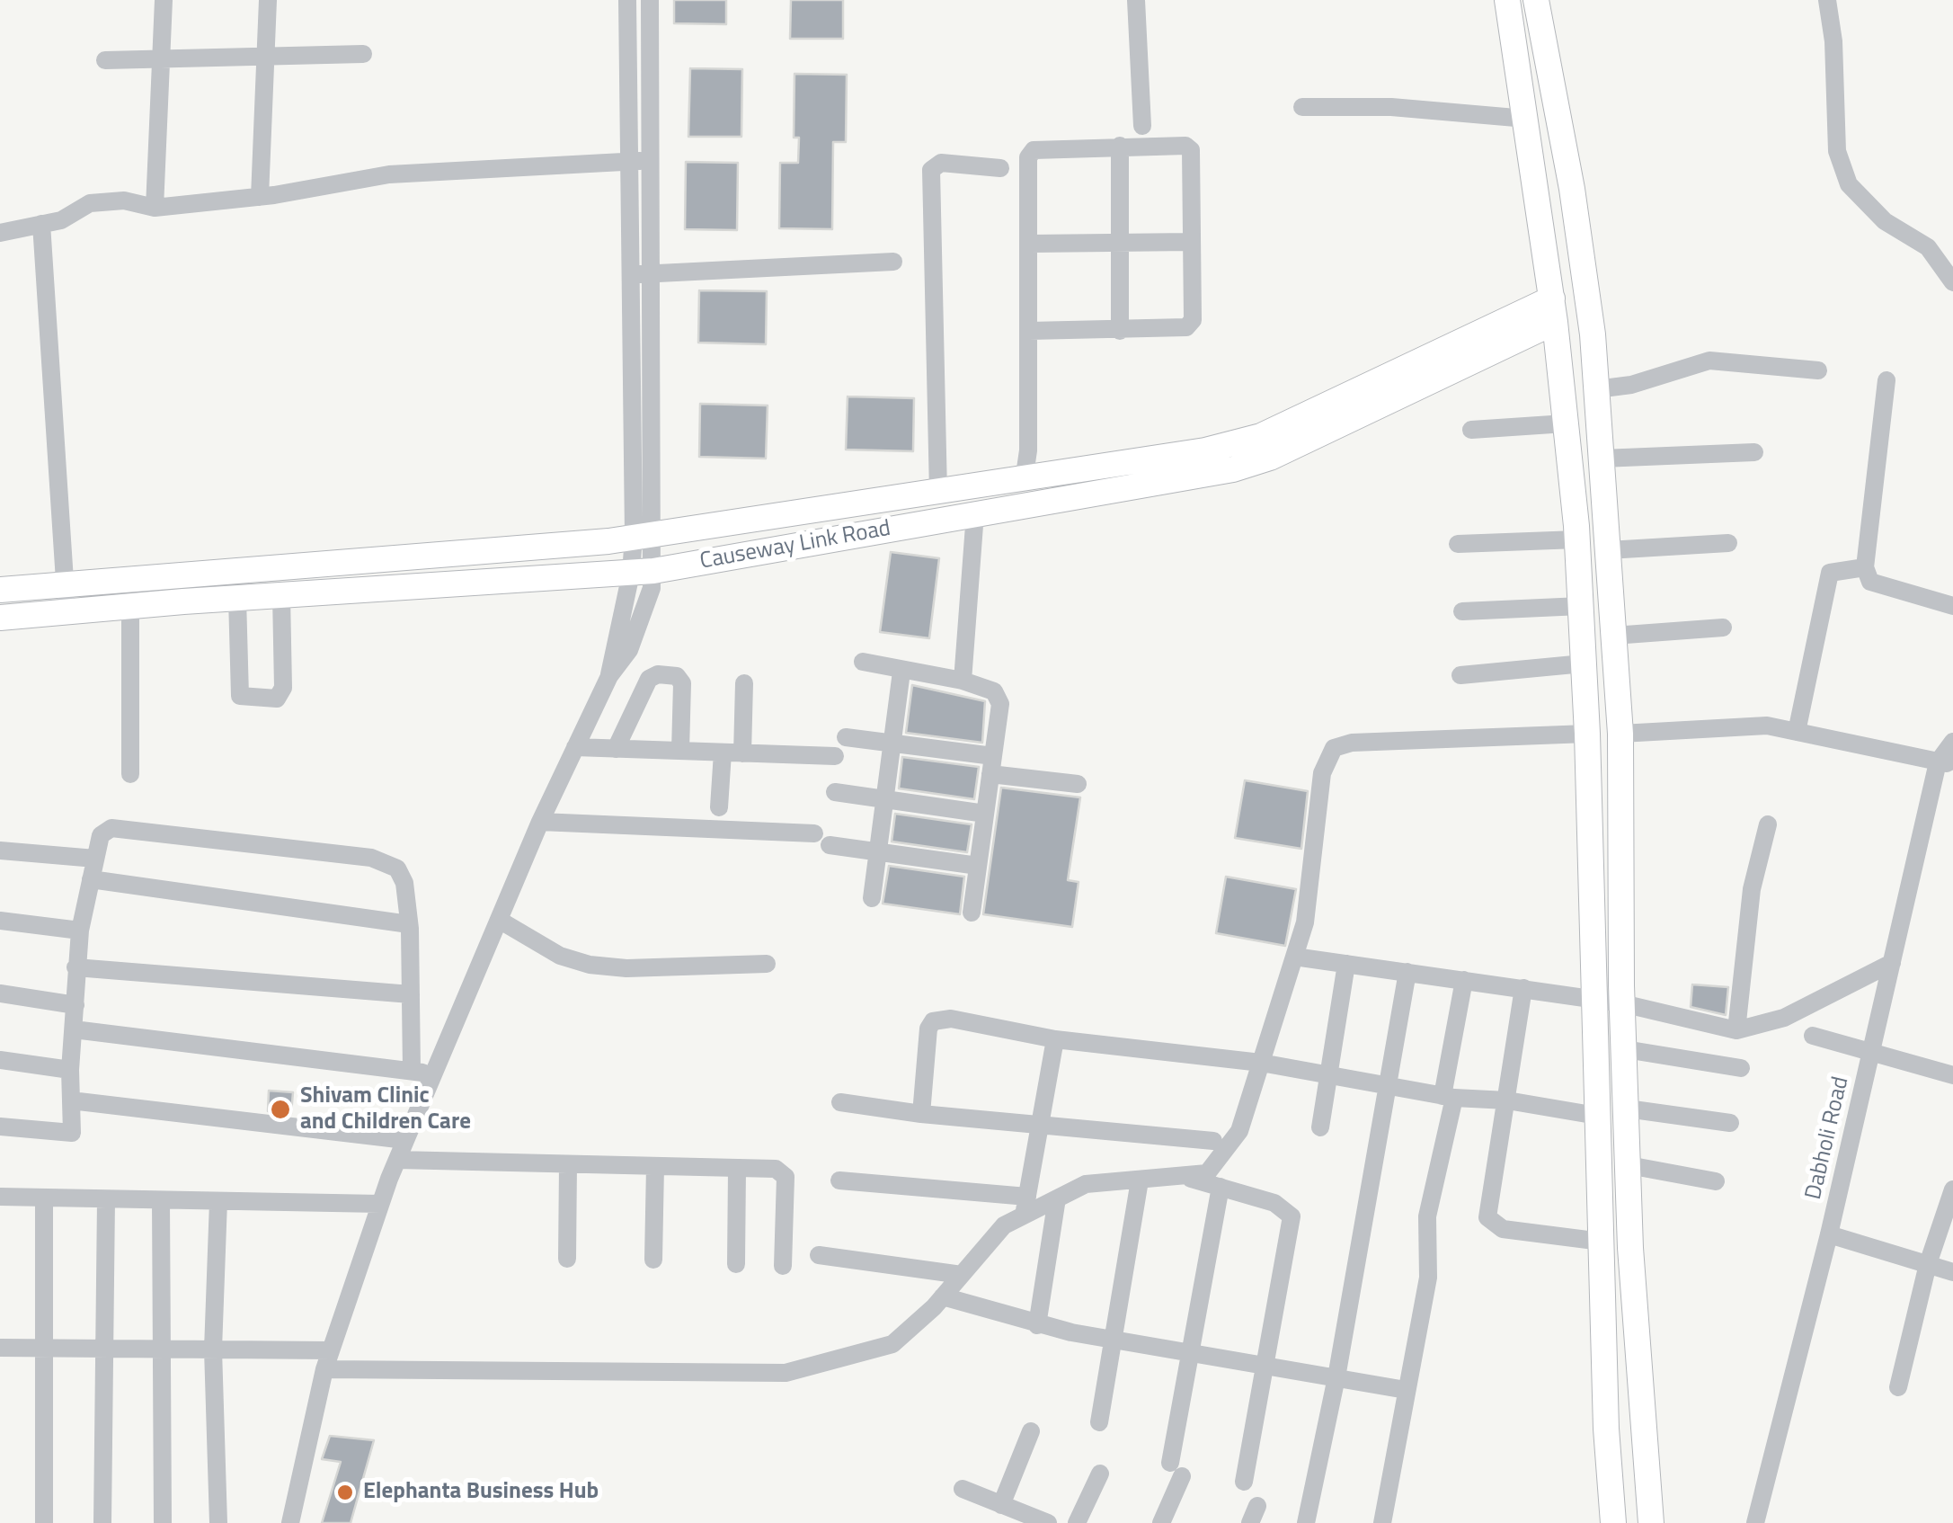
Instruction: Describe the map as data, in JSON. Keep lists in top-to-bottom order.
{
  "streets": {
    "main road": ["Causeway Link Road"],
    "street": ["Dabholi Road"]
  },
  "places": ["Shivam Clinic and Children Care", "Elephanta Business Hub"]
}
